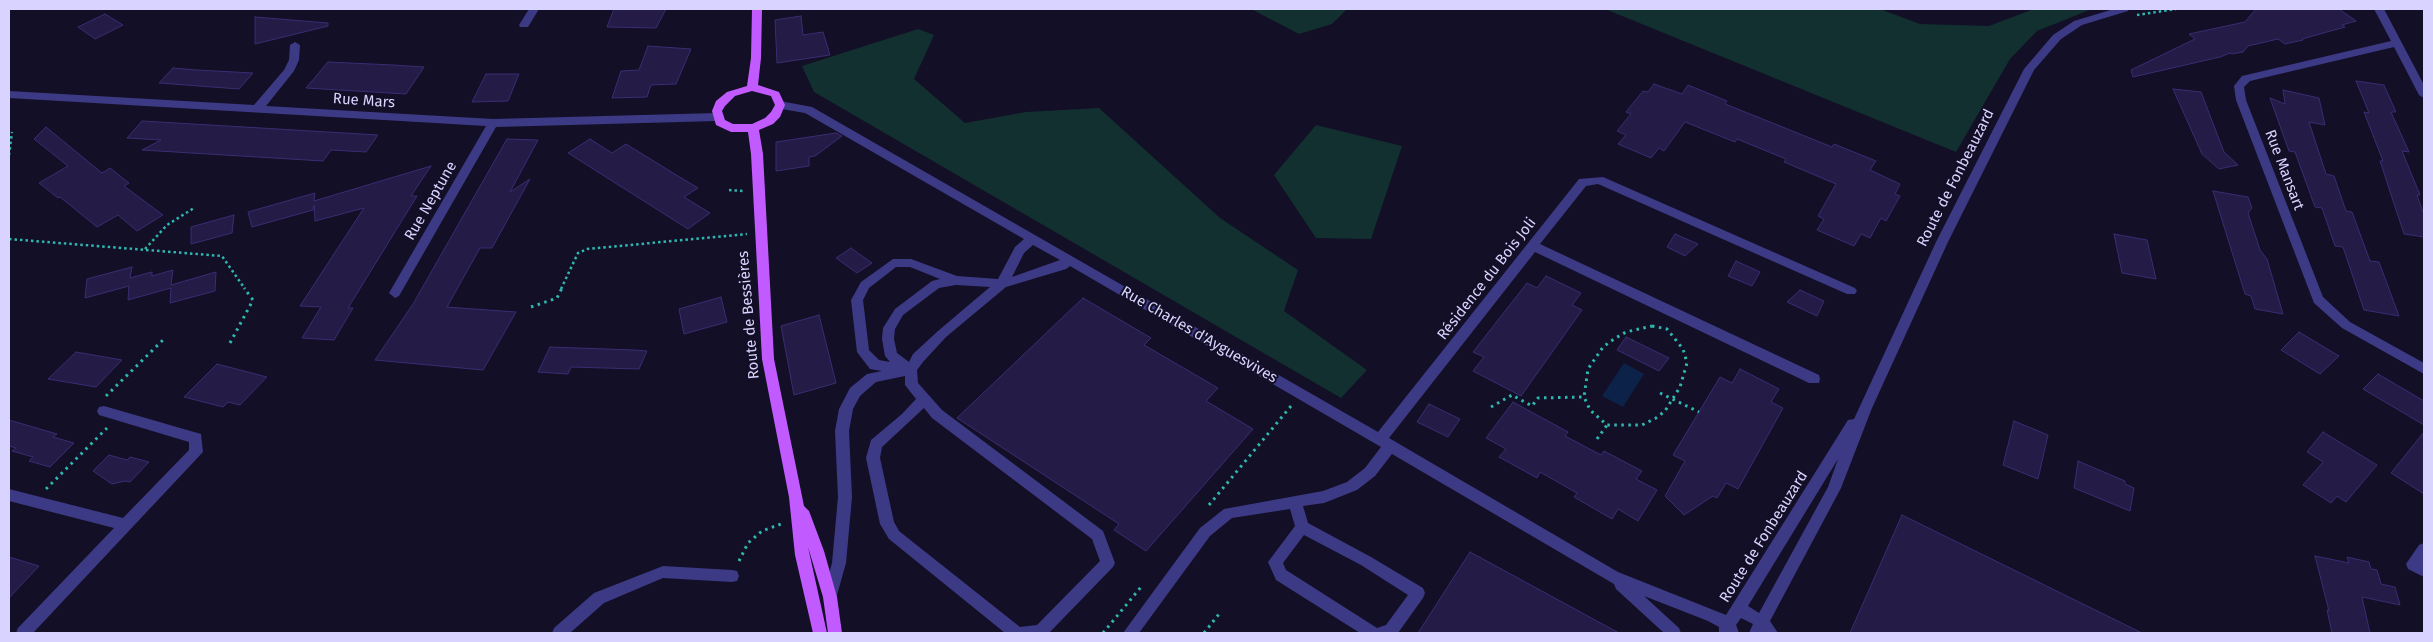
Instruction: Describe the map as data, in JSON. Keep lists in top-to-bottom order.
{
  "streets": {
    "main road": ["Route de Bessières"],
    "street": [
      "Rue Mars",
      "Rue Mansart",
      "Route de Fonbeauzard",
      "Rue Neptune",
      "Résidence du Bois Joli",
      "Rue Charles d'Ayguesvives"
    ]
  },
  "crossings": [
    ["Rue Mars", "Rue Neptune"],
    ["Rue Mars", "Route de Bessières"],
    ["Rue Mars", "Rue Charles d'Ayguesvives"],
    ["Route de Fonbeauzard", "Rue Charles d'Ayguesvives"],
    ["Résidence du Bois Joli", "Rue Charles d'Ayguesvives"],
    ["Route de Bessières", "Rue Charles d'Ayguesvives"]
  ]
}
